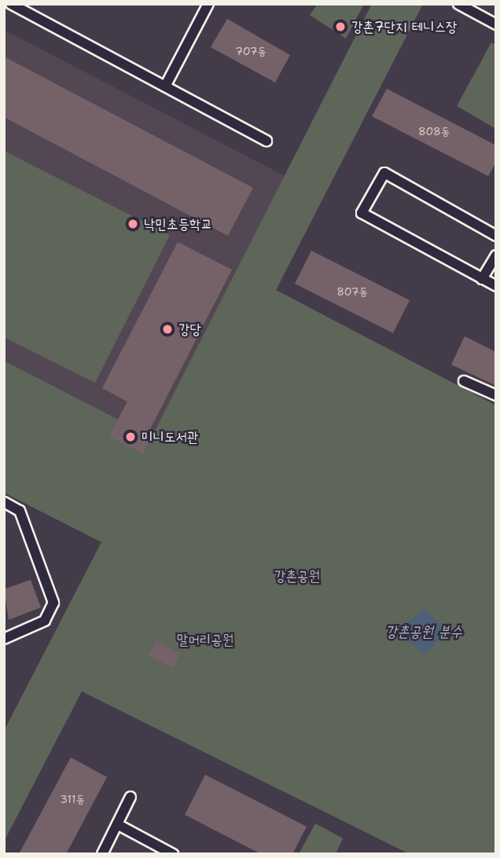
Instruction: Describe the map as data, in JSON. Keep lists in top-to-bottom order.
{
  "water": ["강촌공원 분수"],
  "parks": ["강촌공원", "말머리공원"],
  "places": [
    "강촌7단지 테니스장",
    "낙민초등학교",
    "강당",
    "미니도서관"
  ],
  "house_numbers": [
    "707동",
    "808동",
    "807동",
    "311동"
  ]
}
